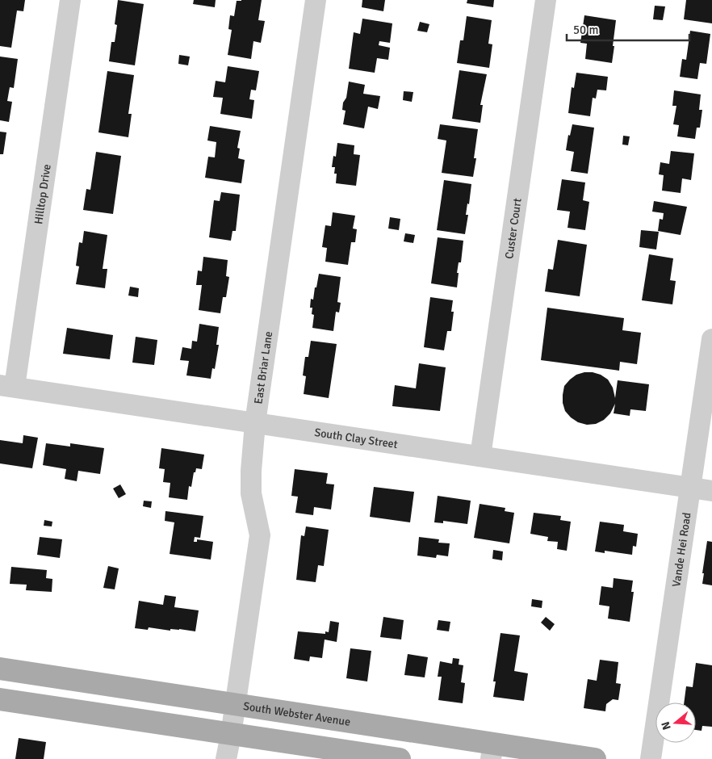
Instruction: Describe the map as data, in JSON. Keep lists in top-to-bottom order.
{
  "streets": {
    "main road": ["South Webster Avenue"],
    "street": [
      "Hilltop Drive",
      "Custer Court",
      "East Briar Lane",
      "South Clay Street",
      "Vande Hei Road"
    ]
  },
  "crossings": [
    ["Hilltop Drive", "South Clay Street"],
    ["Custer Court", "South Clay Street"],
    ["East Briar Lane", "South Clay Street"],
    ["East Briar Lane", "South Webster Avenue"],
    ["South Clay Street", "Vande Hei Road"]
  ],
  "scale_bar": "50 m",
  "north": "left"
}
